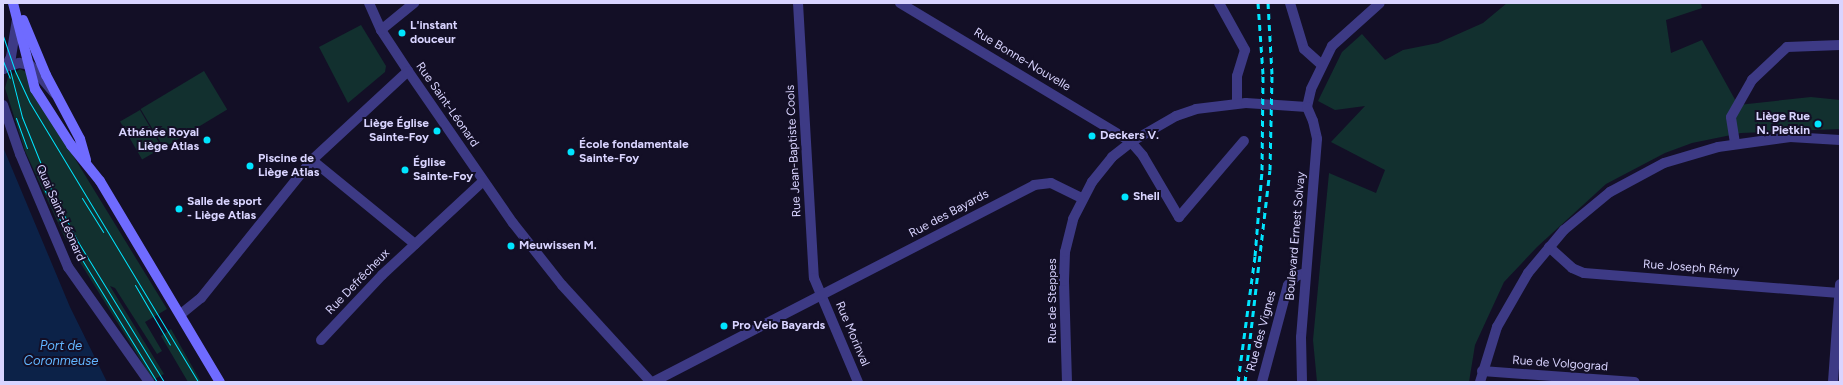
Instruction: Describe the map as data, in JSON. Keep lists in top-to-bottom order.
{
  "streets": {
    "street": [
      "Rue Bonne-Nouvelle",
      "Rue Saint-Léonard",
      "Rue Jean-Baptiste Cools",
      "Quai Saint-Léonard",
      "Rue des Bayards",
      "Boulevard Ernest Solvay",
      "Rue Joseph Rémy",
      "Rue Defrêcheux",
      "Rue de Steppes",
      "Rue des Vignes",
      "Rue Morinval",
      "Rue de Volgograd"
    ]
  },
  "crossings": [
    ["Rue Saint-Léonard", "Rue des Bayards"],
    ["Rue Saint-Léonard", "Rue Defrêcheux"],
    ["Rue Jean-Baptiste Cools", "Rue des Bayards"],
    ["Rue Jean-Baptiste Cools", "Rue Morinval"],
    ["Rue des Bayards", "Rue de Steppes"],
    ["Rue des Bayards", "Rue Morinval"],
    ["Boulevard Ernest Solvay", "Rue des Vignes"]
  ],
  "water": ["Port de Coronmeuse"],
  "places": [
    "L'instant douceur",
    "Liège Rue N. Pietkin",
    "Liège Église Sainte-Foy",
    "Deckers V.",
    "Athénée Royal Liège Atlas",
    "École fondamentale Sainte-Foy",
    "Piscine de Liège Atlas",
    "Église Sainte-Foy",
    "Shell",
    "Salle de sport - Liège Atlas",
    "Meuwissen M.",
    "Pro Velo Bayards"
  ]
}
